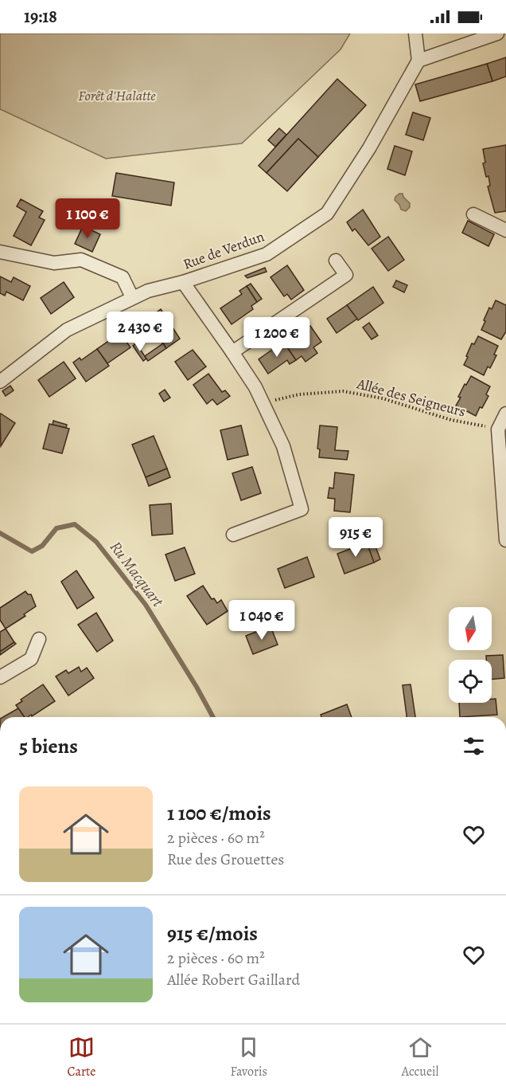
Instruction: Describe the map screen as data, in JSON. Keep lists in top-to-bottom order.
{
  "streets": {
    "street": ["Rue de Verdun"],
    "path": ["Allée des Seigneurs"]
  },
  "water": ["Ru Macquart"],
  "parks": ["Forêt d'Halatte"],
  "north": "bottom",
  "page": {
    "status": "19:18",
    "price": [
      "1 100 €",
      "2 430 €",
      "1 200 €",
      "915 €",
      "1 040 €"
    ],
    "heading": "5 biens",
    "list": [
      {
        "name": "1 100 €/mois",
        "note": "2 pièces · 60 m² · Rue des Grouettes"
      },
      {
        "name": "915 €/mois",
        "note": "2 pièces · 60 m² · Allée Robert Gaillard"
      }
    ],
    "tabs": ["Carte", "Favoris", "Accueil"]
  }
}
